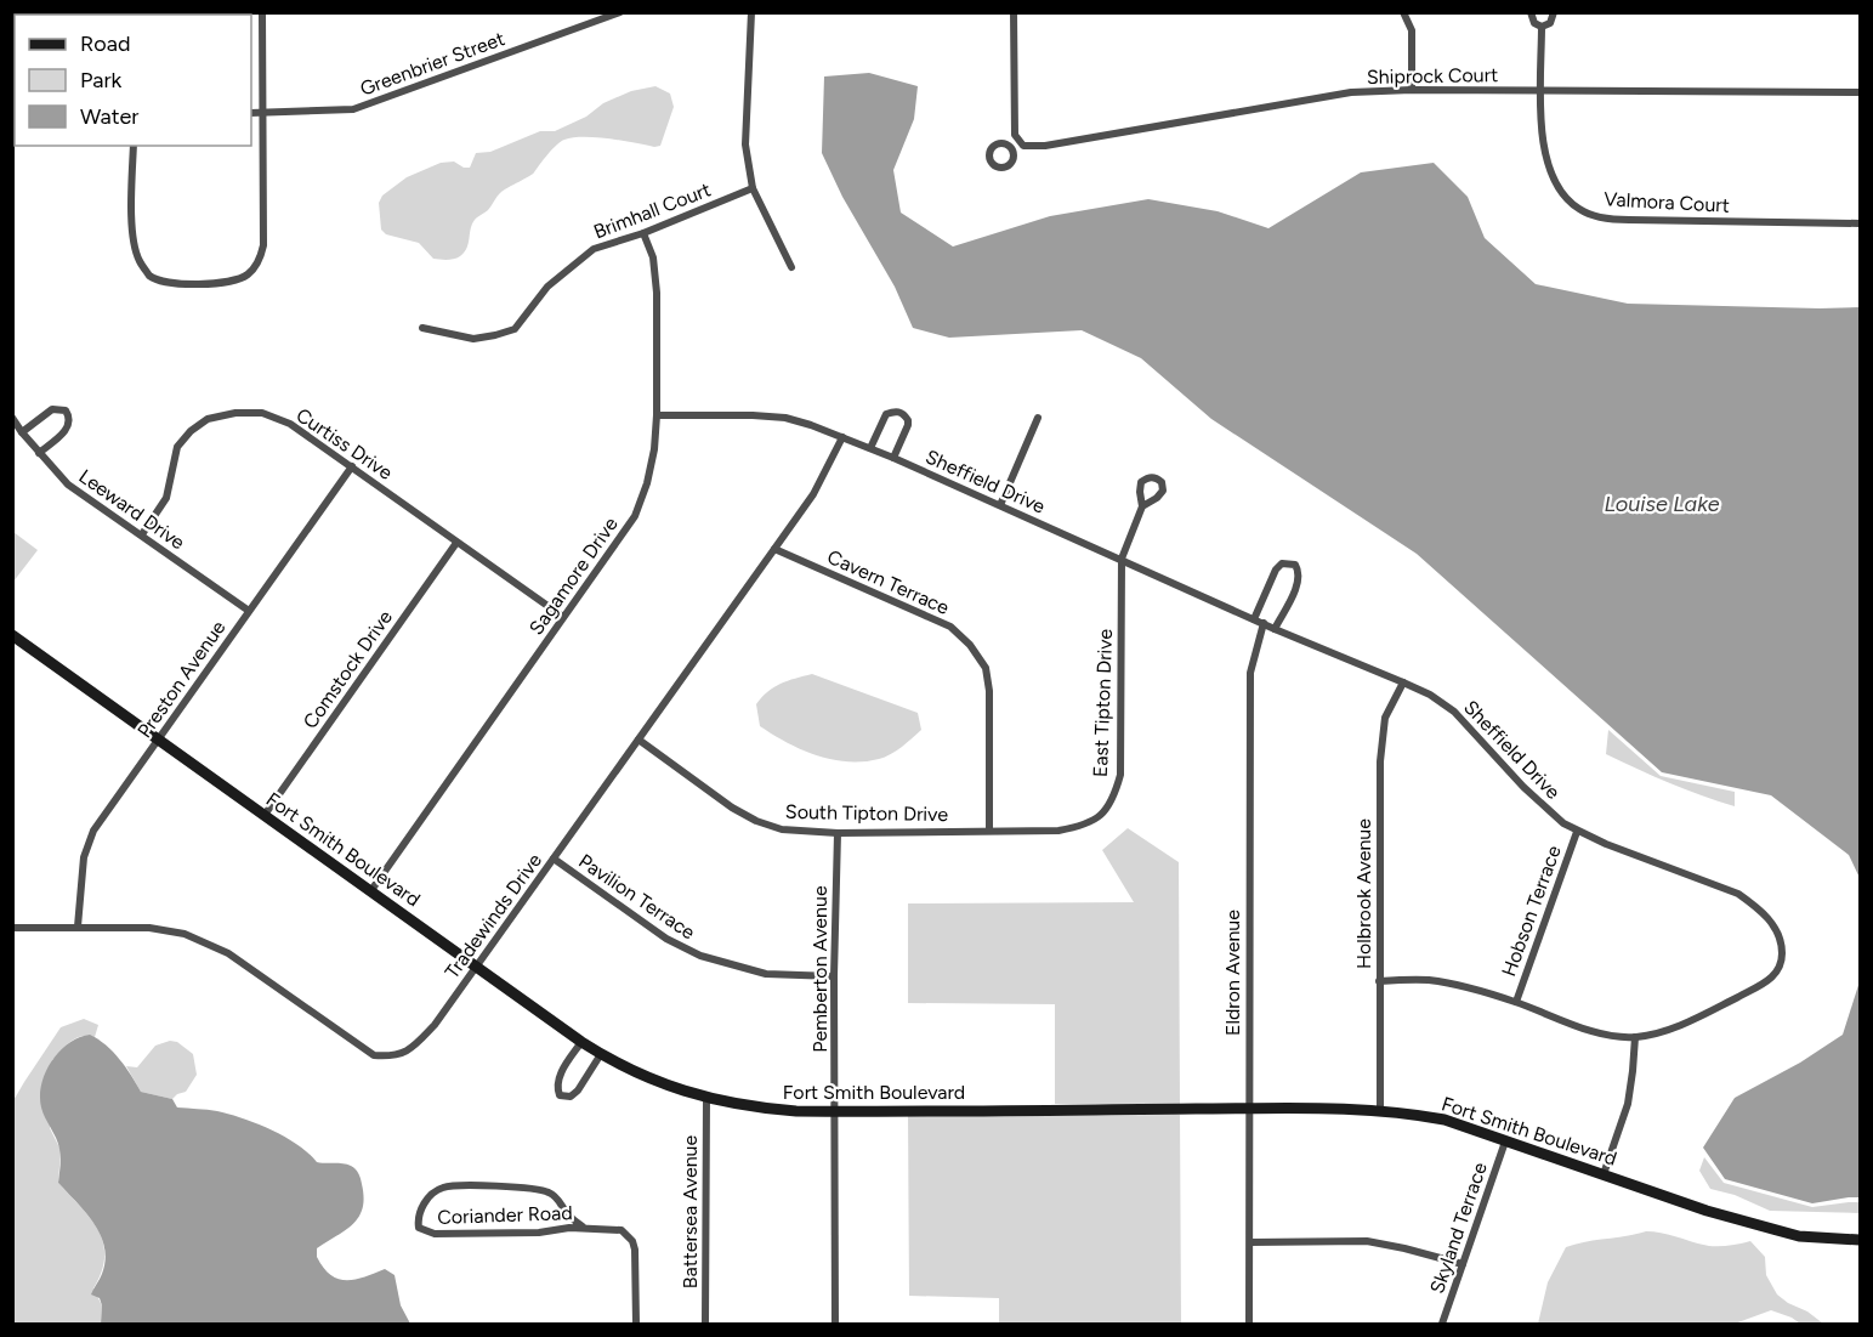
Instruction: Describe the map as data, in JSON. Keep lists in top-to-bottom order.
{
  "streets": {
    "street": [
      "Greenbrier Street",
      "Shiprock Court",
      "Valmora Court",
      "Brimhall Court",
      "Curtiss Drive",
      "Sheffield Drive",
      "Leeward Drive",
      "Sagamore Drive",
      "Cavern Terrace",
      "Comstock Drive",
      "Preston Avenue",
      "East Tipton Drive",
      "South Tipton Drive",
      "Fort Smith Boulevard",
      "Holbrook Avenue",
      "Pavilion Terrace",
      "Hobson Terrace",
      "Tradewinds Drive",
      "Pemberton Avenue",
      "Eldron Avenue",
      "Battersea Avenue",
      "Coriander Road",
      "Skyland Terrace"
    ]
  },
  "crossings": [
    ["Shiprock Court", "Valmora Court"],
    ["Brimhall Court", "Sagamore Drive"],
    ["Curtiss Drive", "Leeward Drive"],
    ["Curtiss Drive", "Sagamore Drive"],
    ["Curtiss Drive", "Comstock Drive"],
    ["Curtiss Drive", "Preston Avenue"],
    ["Sheffield Drive", "Sagamore Drive"],
    ["Sheffield Drive", "East Tipton Drive"],
    ["Sheffield Drive", "Holbrook Avenue"],
    ["Sheffield Drive", "Hobson Terrace"],
    ["Sheffield Drive", "Tradewinds Drive"],
    ["Sheffield Drive", "Eldron Avenue"],
    ["Leeward Drive", "Preston Avenue"],
    ["Sagamore Drive", "Fort Smith Boulevard"],
    ["Cavern Terrace", "East Tipton Drive"],
    ["Cavern Terrace", "South Tipton Drive"],
    ["Cavern Terrace", "Tradewinds Drive"],
    ["Comstock Drive", "Fort Smith Boulevard"],
    ["Preston Avenue", "Fort Smith Boulevard"],
    ["Preston Avenue", "Tradewinds Drive"],
    ["East Tipton Drive", "South Tipton Drive"],
    ["South Tipton Drive", "Tradewinds Drive"],
    ["South Tipton Drive", "Pemberton Avenue"],
    ["Fort Smith Boulevard", "Holbrook Avenue"],
    ["Fort Smith Boulevard", "Tradewinds Drive"],
    ["Fort Smith Boulevard", "Pemberton Avenue"],
    ["Fort Smith Boulevard", "Eldron Avenue"],
    ["Fort Smith Boulevard", "Battersea Avenue"],
    ["Fort Smith Boulevard", "Skyland Terrace"],
    ["Pavilion Terrace", "Tradewinds Drive"],
    ["Pavilion Terrace", "Pemberton Avenue"]
  ],
  "water": ["Louise Lake"],
  "legend": ["Road", "Park", "Water"]
}
